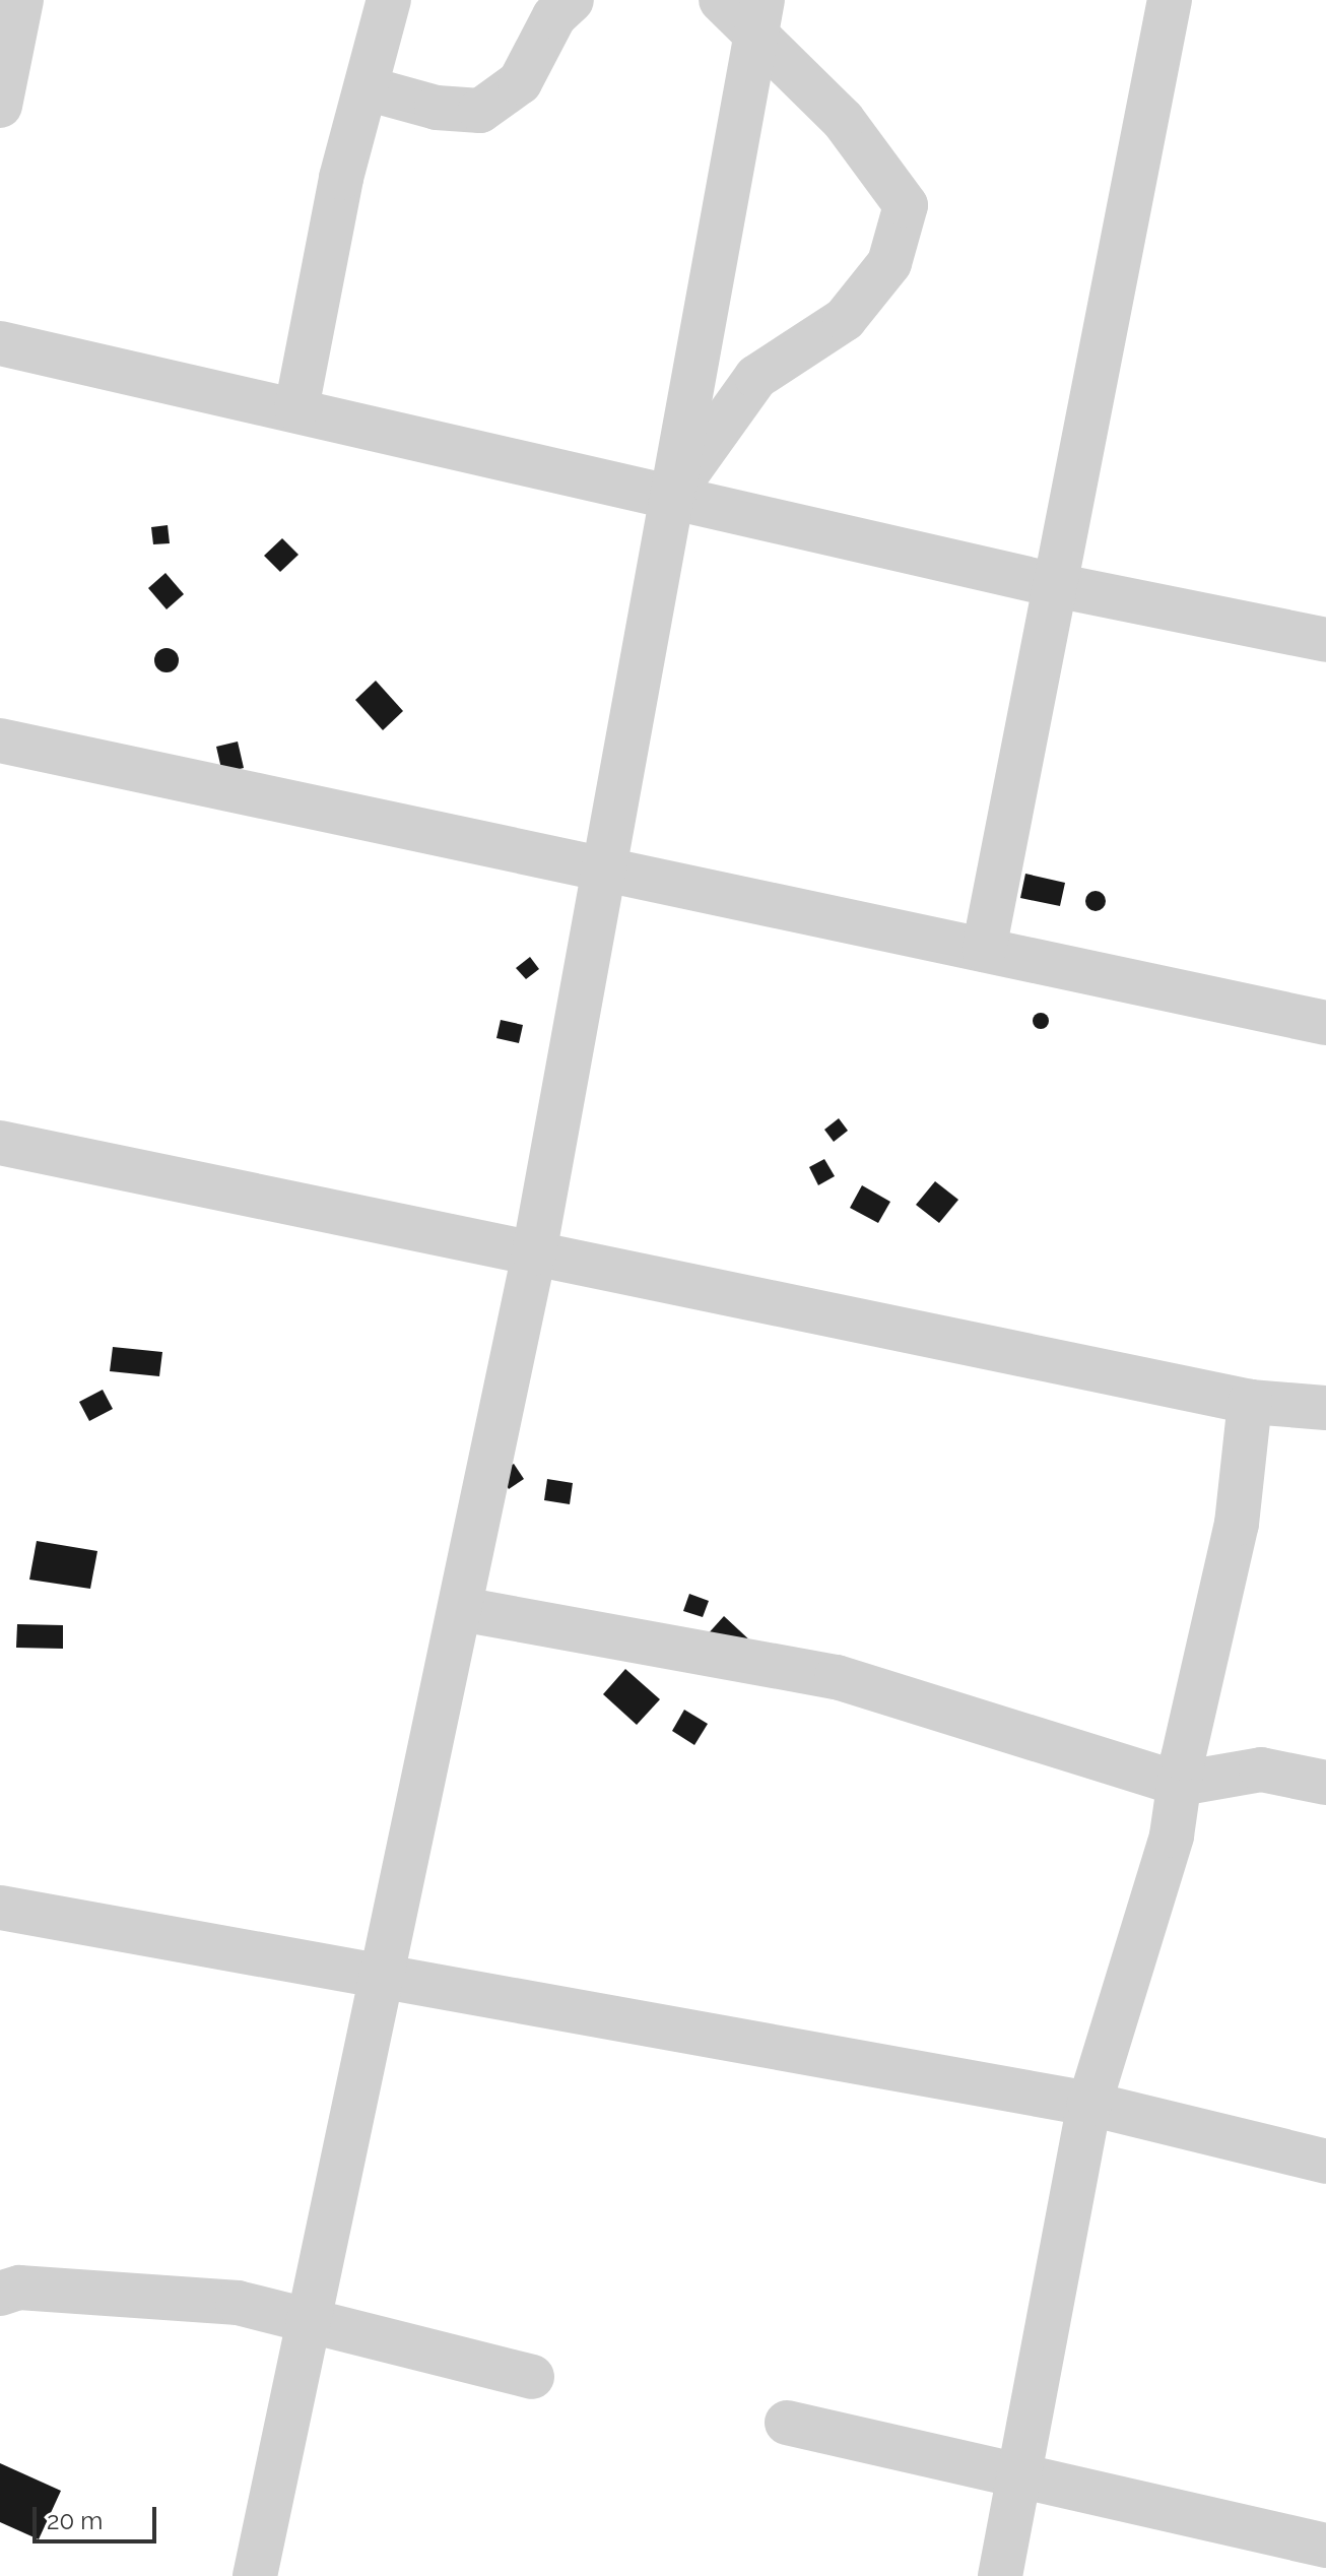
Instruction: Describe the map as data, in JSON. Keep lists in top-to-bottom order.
{
  "scale_bar": "20 m"
}
